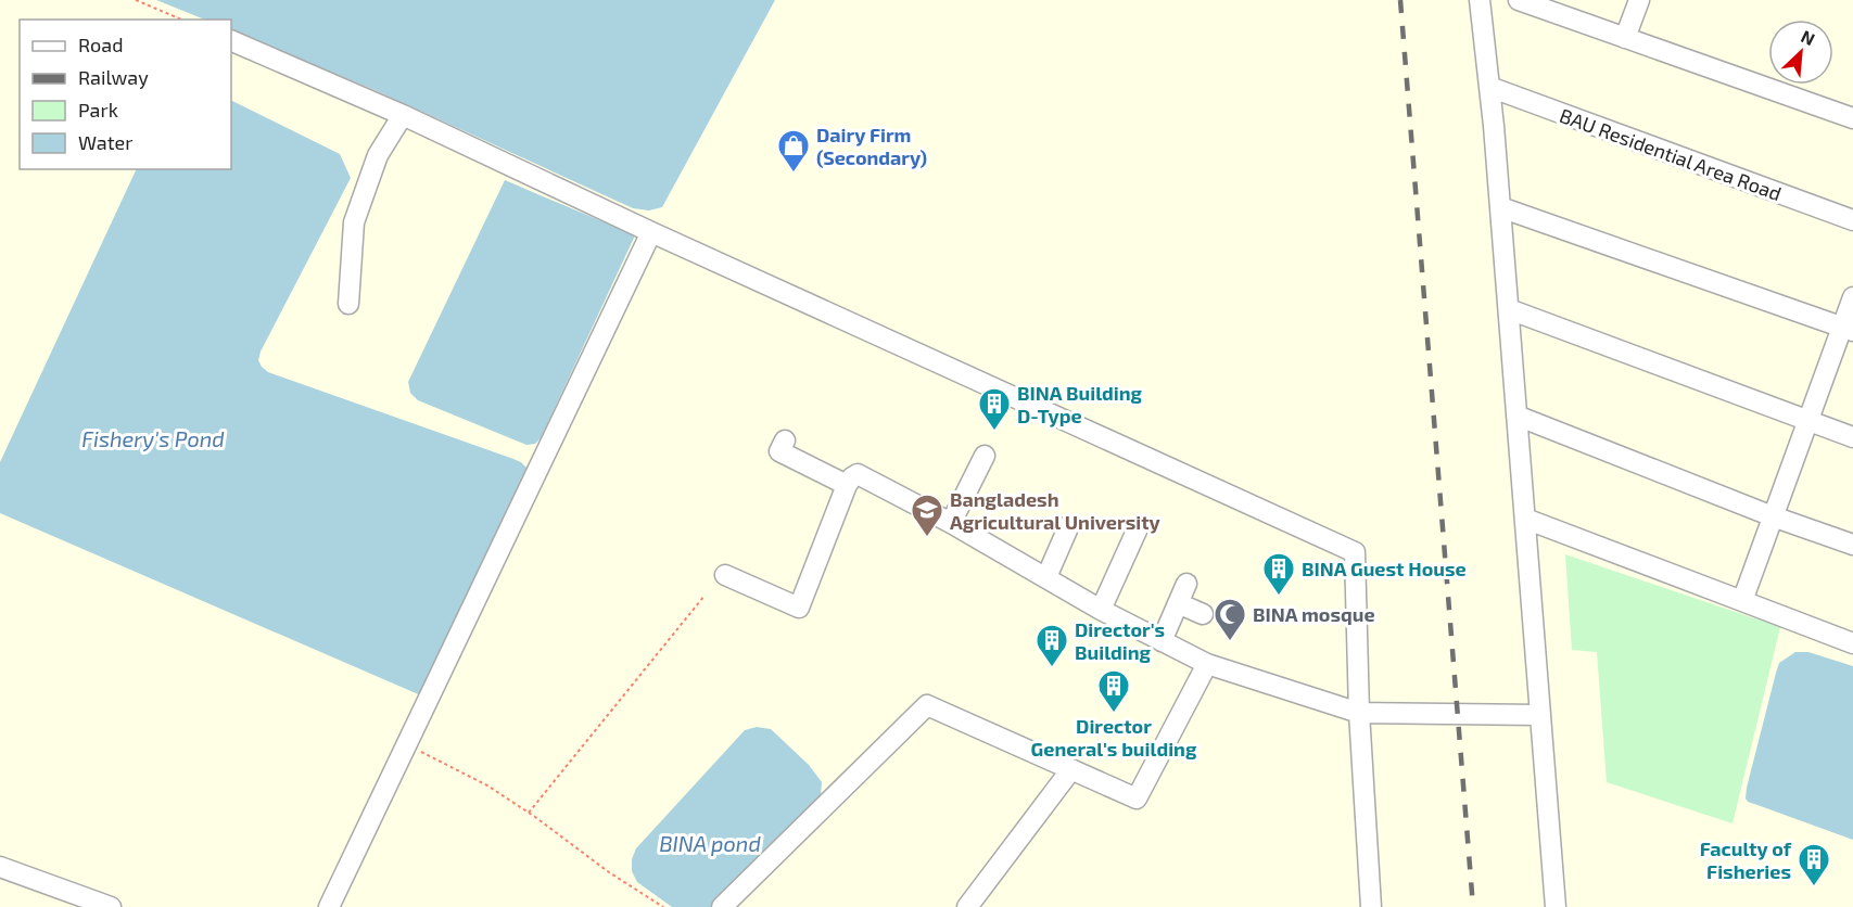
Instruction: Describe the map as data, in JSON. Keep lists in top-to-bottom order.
{
  "streets": {
    "street": ["BAU Residential Area Road"]
  },
  "water": ["Fishery's Pond", "BINA pond"],
  "places": {
    "shop": ["Dairy Firm (Secondary)"],
    "building": [
      "BINA Building D-Type",
      "BINA Guest House",
      "Director's Building",
      "Director General's building",
      "Faculty of Fisheries"
    ],
    "school or university": ["Bangladesh Agricultural University"],
    "mosque": ["BINA mosque"]
  },
  "legend": [
    "Road",
    "Railway",
    "Park",
    "Water"
  ],
  "north": "top right"
}
